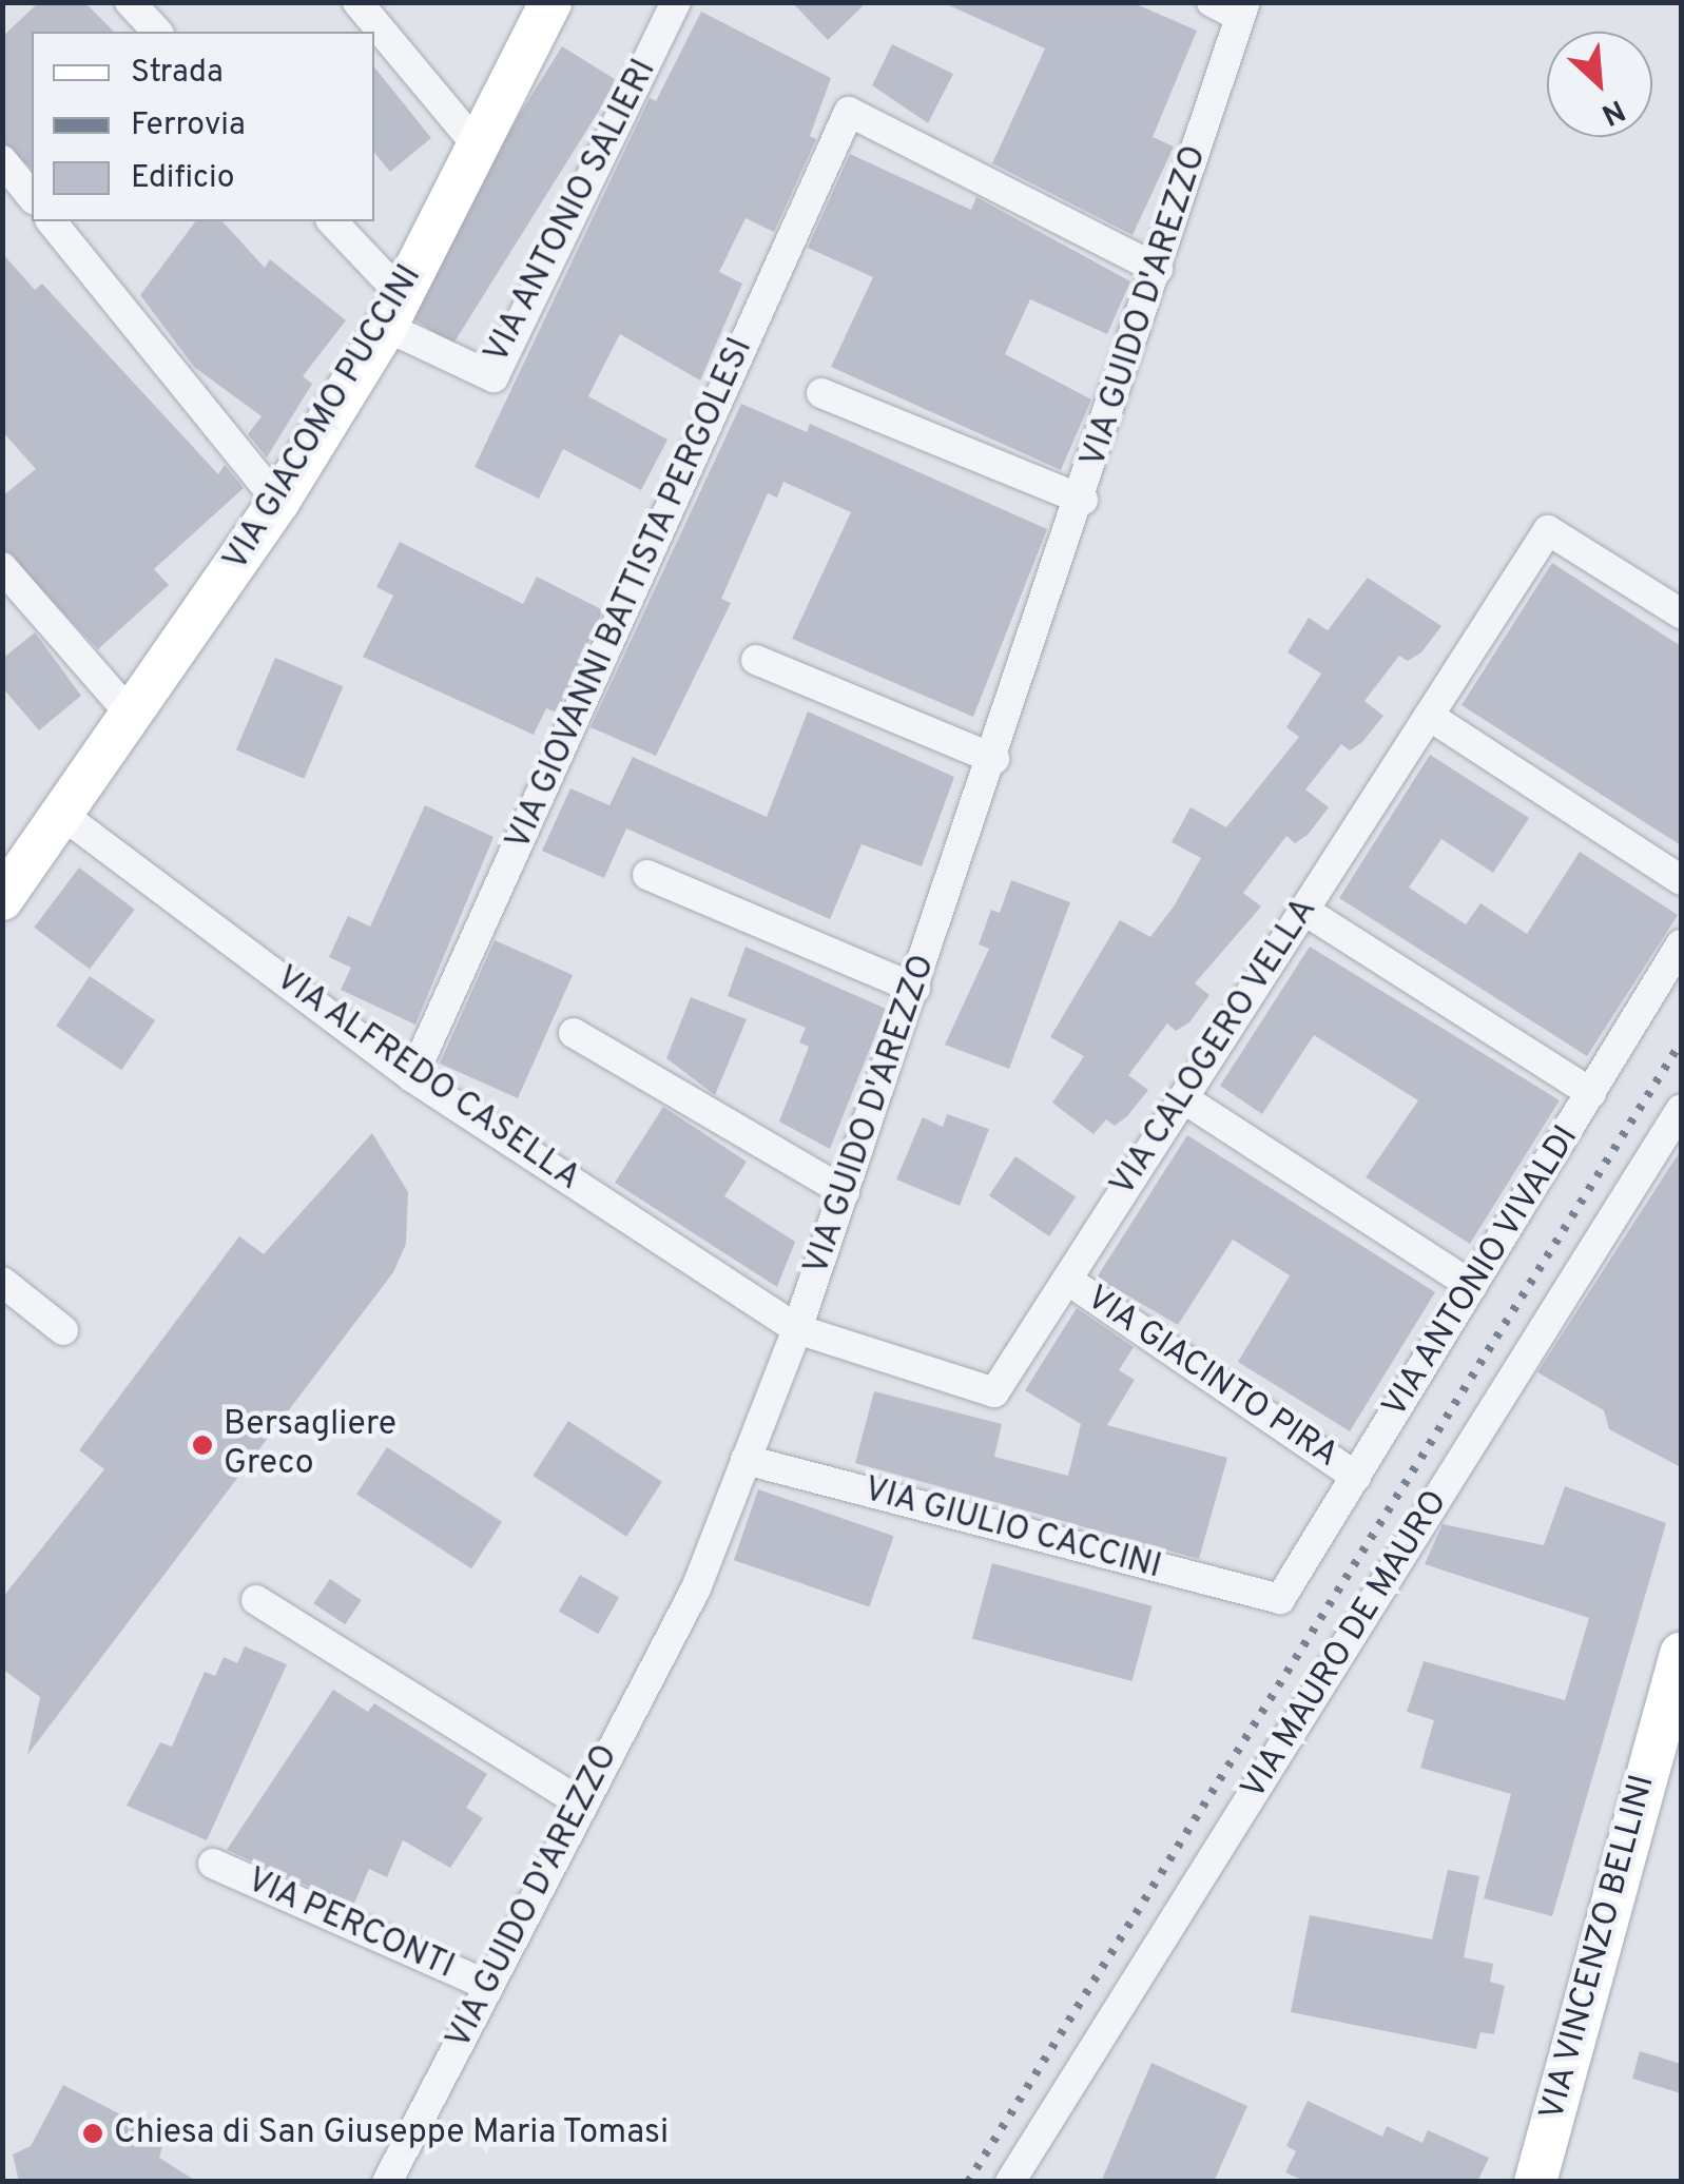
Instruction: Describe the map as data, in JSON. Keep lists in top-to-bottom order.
{
  "streets": {
    "street": [
      "VIA ANTONIO SALIERI",
      "VIA GUIDO D'AREZZO",
      "VIA GIACOMO PUCCINI",
      "VIA GIOVANNI BATTISTA PERGOLESI",
      "VIA CALOGERO VELLA",
      "VIA ALFREDO CASELLA",
      "VIA ANTONIO VIVALDI",
      "VIA GIACINTO PIRA",
      "VIA GIULIO CACCINI",
      "VIA MAURO DE MAURO",
      "VIA PERCONTI",
      "VIA VINCENZO BELLINI"
    ]
  },
  "crossings": [
    ["VIA ANTONIO SALIERI", "VIA GIACOMO PUCCINI"],
    ["VIA GUIDO D'AREZZO", "VIA GIOVANNI BATTISTA PERGOLESI"],
    ["VIA GUIDO D'AREZZO", "VIA CALOGERO VELLA"],
    ["VIA GUIDO D'AREZZO", "VIA ALFREDO CASELLA"],
    ["VIA GUIDO D'AREZZO", "VIA GIULIO CACCINI"],
    ["VIA GUIDO D'AREZZO", "VIA PERCONTI"],
    ["VIA GIACOMO PUCCINI", "VIA ALFREDO CASELLA"],
    ["VIA GIOVANNI BATTISTA PERGOLESI", "VIA ALFREDO CASELLA"],
    ["VIA CALOGERO VELLA", "VIA ALFREDO CASELLA"],
    ["VIA CALOGERO VELLA", "VIA GIACINTO PIRA"],
    ["VIA ANTONIO VIVALDI", "VIA GIACINTO PIRA"],
    ["VIA ANTONIO VIVALDI", "VIA GIULIO CACCINI"]
  ],
  "places": ["Bersagliere Greco", "Chiesa di San Giuseppe Maria Tomasi"],
  "legend": ["Strada", "Ferrovia", "Edificio"],
  "north": "bottom right"
}
